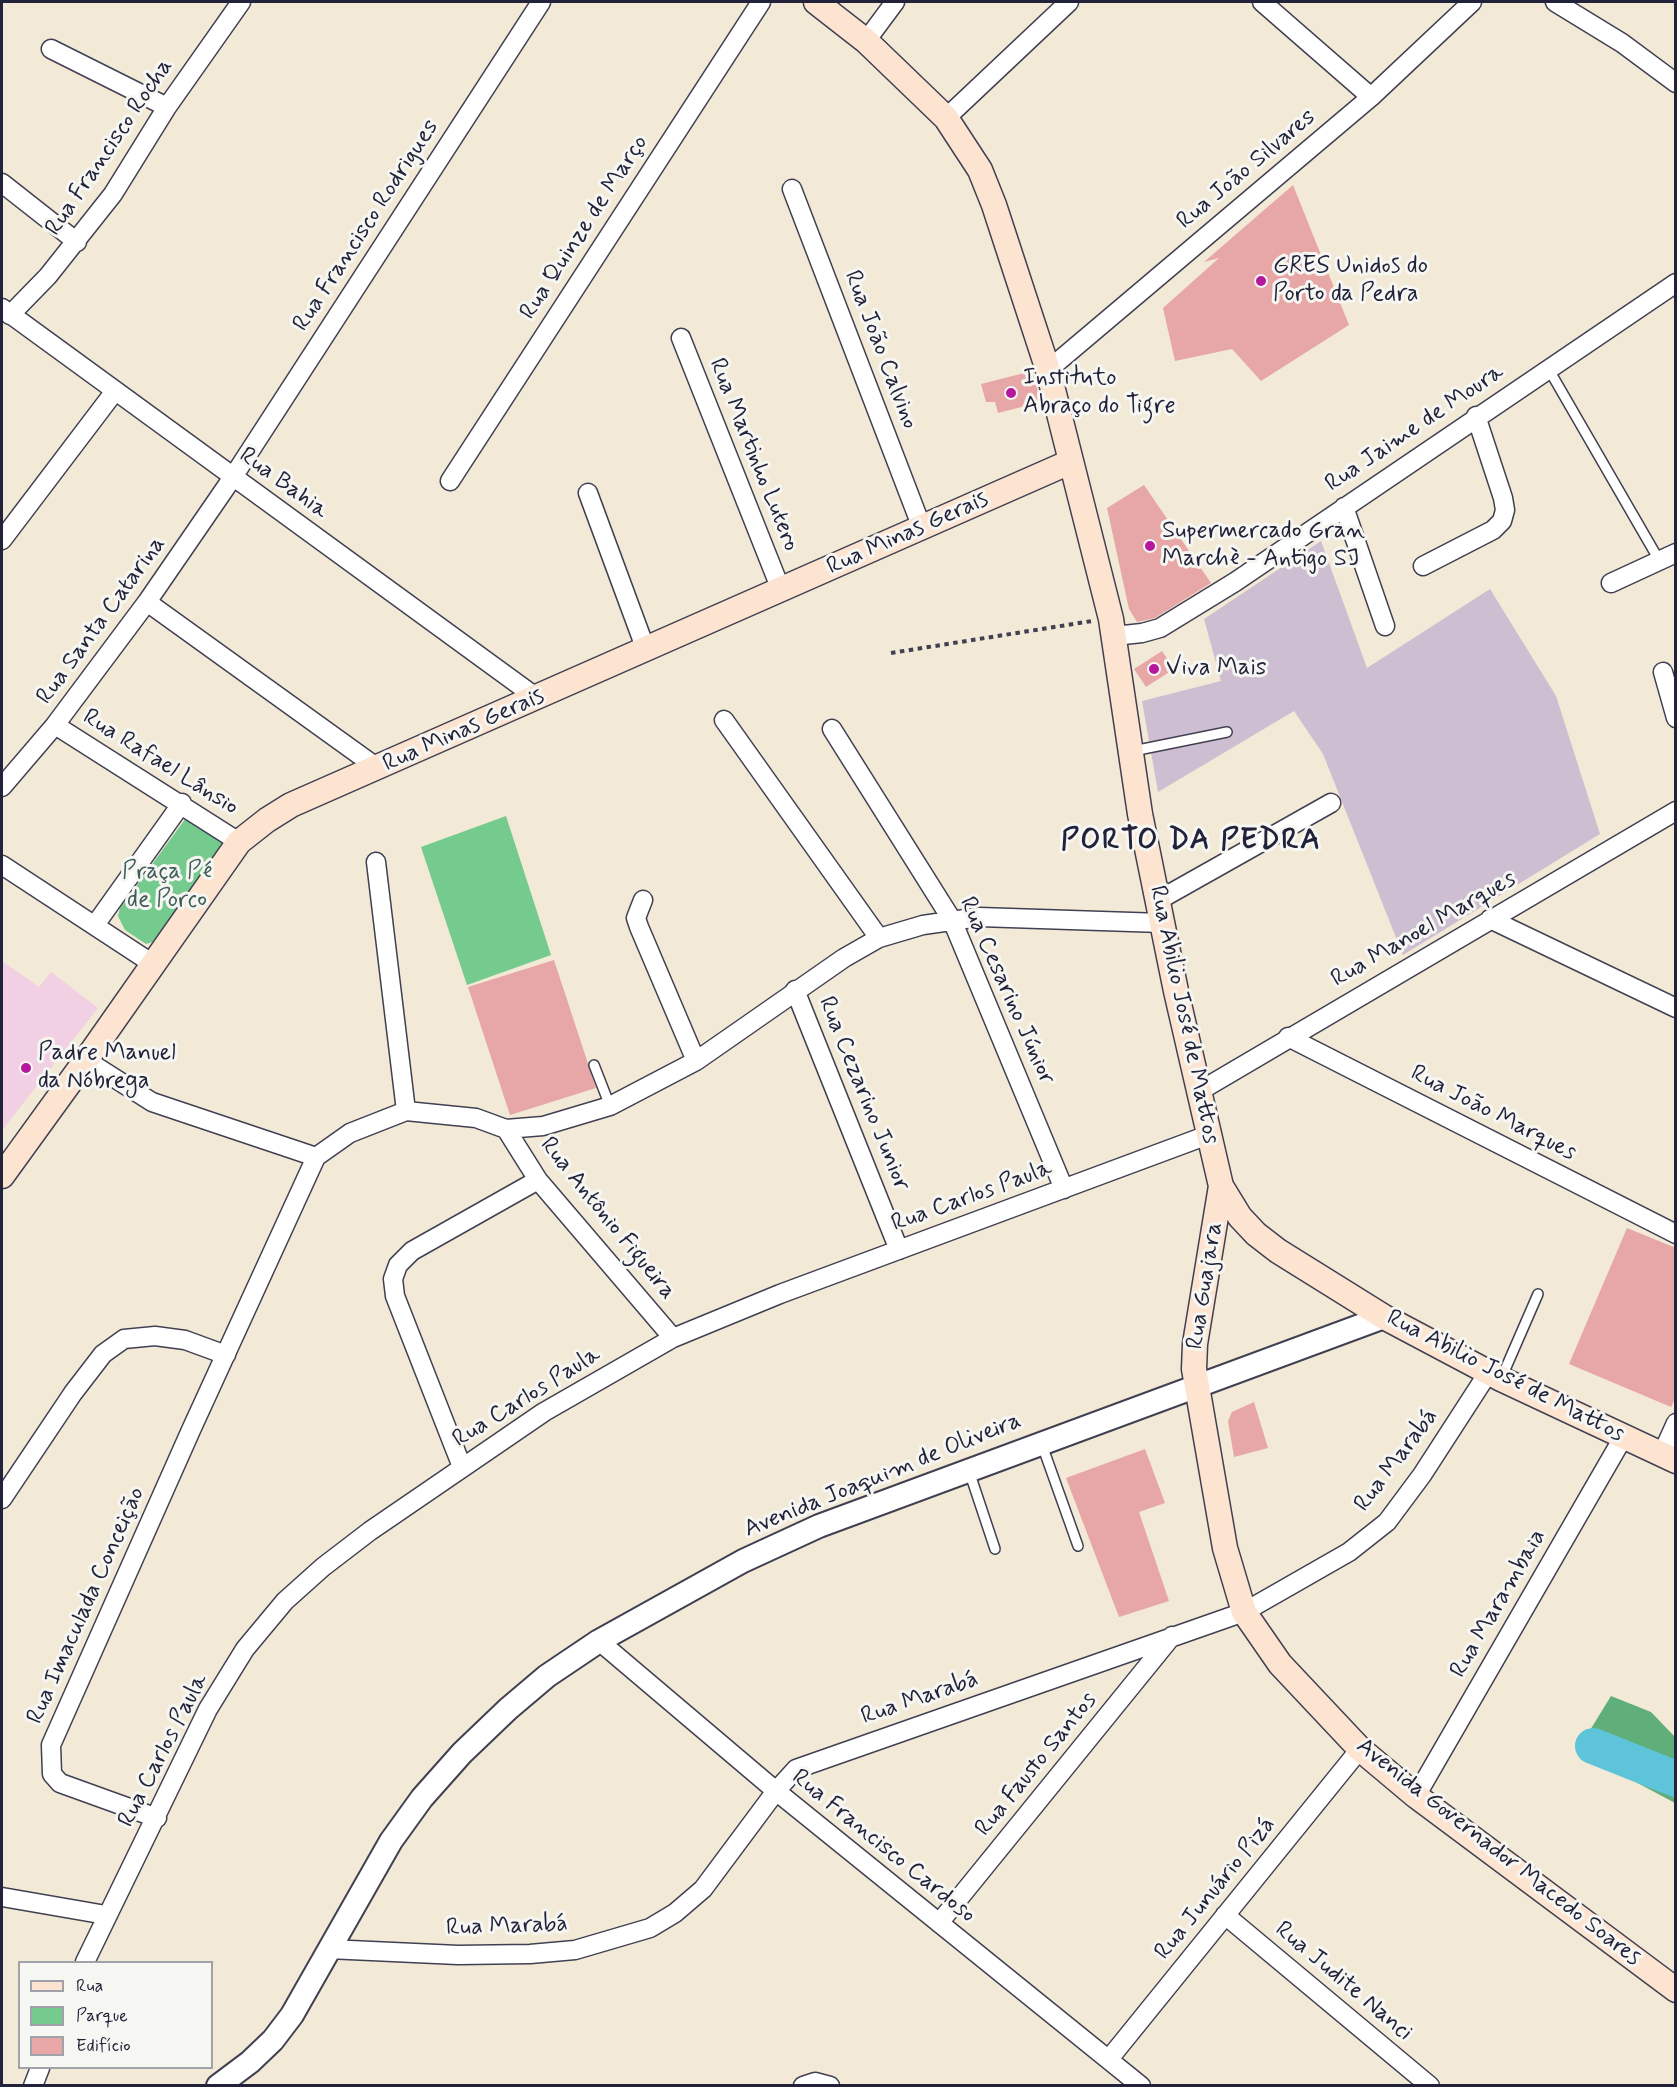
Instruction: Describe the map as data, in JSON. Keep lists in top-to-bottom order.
{
  "streets": {
    "main road": [
      "Rua Minas Gerais",
      "Rua Abilio José de Mattos",
      "Rua Guajara",
      "Avenida Governador Macedo Soares"
    ],
    "street": [
      "Rua Francisco Rocha",
      "Rua João Silvares",
      "Rua Francisco Rodrigues",
      "Rua Quinze de Março",
      "Rua João Calvino",
      "Rua Jaime de Moura",
      "Rua Martinho Lutero",
      "Rua Bahia",
      "Rua Santa Catarina",
      "Rua Rafael Lânsio",
      "Rua Manoel Marques",
      "Rua Cesarino Júnior",
      "Rua Cezarino Junior",
      "Rua João Marques",
      "Rua Carlos Paula",
      "Rua Antônio Figueira",
      "Rua Marabá",
      "Avenida Joaquim de Oliveira",
      "Rua Marambaia",
      "Rua Imaculada Conceição",
      "Rua Fausto Santos",
      "Rua Francisco Cardoso",
      "Rua Junuário Pizá",
      "Rua Judite Nanci"
    ]
  },
  "crossings": [
    ["Rua Francisco Rocha", "Rua Bahia"],
    ["Rua João Silvares", "Rua Abilio José de Mattos"],
    ["Rua Francisco Rodrigues", "Rua Bahia"],
    ["Rua Francisco Rodrigues", "Rua Santa Catarina"],
    ["Rua João Calvino", "Rua Minas Gerais"],
    ["Rua Jaime de Moura", "Rua Abilio José de Mattos"],
    ["Rua Martinho Lutero", "Rua Minas Gerais"],
    ["Rua Bahia", "Rua Minas Gerais"],
    ["Rua Bahia", "Rua Santa Catarina"],
    ["Rua Minas Gerais", "Rua Rafael Lânsio"],
    ["Rua Minas Gerais", "Rua Abilio José de Mattos"],
    ["Rua Santa Catarina", "Rua Rafael Lânsio"],
    ["Rua Manoel Marques", "Rua Abilio José de Mattos"],
    ["Rua Manoel Marques", "Rua João Marques"],
    ["Rua Cesarino Júnior", "Rua Carlos Paula"],
    ["Rua Abilio José de Mattos", "Rua Carlos Paula"],
    ["Rua Abilio José de Mattos", "Rua Guajara"],
    ["Rua Abilio José de Mattos", "Rua Marabá"],
    ["Rua Abilio José de Mattos", "Avenida Joaquim de Oliveira"],
    ["Rua Abilio José de Mattos", "Rua Marambaia"],
    ["Rua Cezarino Junior", "Rua Carlos Paula"],
    ["Rua Carlos Paula", "Rua Antônio Figueira"],
    ["Rua Carlos Paula", "Rua Imaculada Conceição"],
    ["Rua Guajara", "Avenida Joaquim de Oliveira"],
    ["Rua Guajara", "Avenida Governador Macedo Soares"],
    ["Rua Marabá", "Avenida Joaquim de Oliveira"],
    ["Rua Marabá", "Rua Fausto Santos"],
    ["Rua Marabá", "Rua Francisco Cardoso"],
    ["Rua Marabá", "Avenida Governador Macedo Soares"],
    ["Avenida Joaquim de Oliveira", "Rua Francisco Cardoso"],
    ["Avenida Joaquim de Oliveira", "Avenida Governador Macedo Soares"],
    ["Rua Marambaia", "Avenida Governador Macedo Soares"],
    ["Rua Fausto Santos", "Rua Francisco Cardoso"],
    ["Rua Francisco Cardoso", "Rua Junuário Pizá"],
    ["Avenida Governador Macedo Soares", "Rua Junuário Pizá"],
    ["Rua Junuário Pizá", "Rua Judite Nanci"]
  ],
  "districts": ["PORTO DA PEDRA"],
  "parks": ["Praça Pé de Porco"],
  "places": [
    "GRES Unidos do Porto da Pedra",
    "Instituto Abraço do Tigre",
    "Supermercado Gran Marchè - Antigo SJ",
    "Viva Mais",
    "Padre Manuel da Nóbrega"
  ],
  "legend": ["Rua", "Parque", "Edifício"]
}
